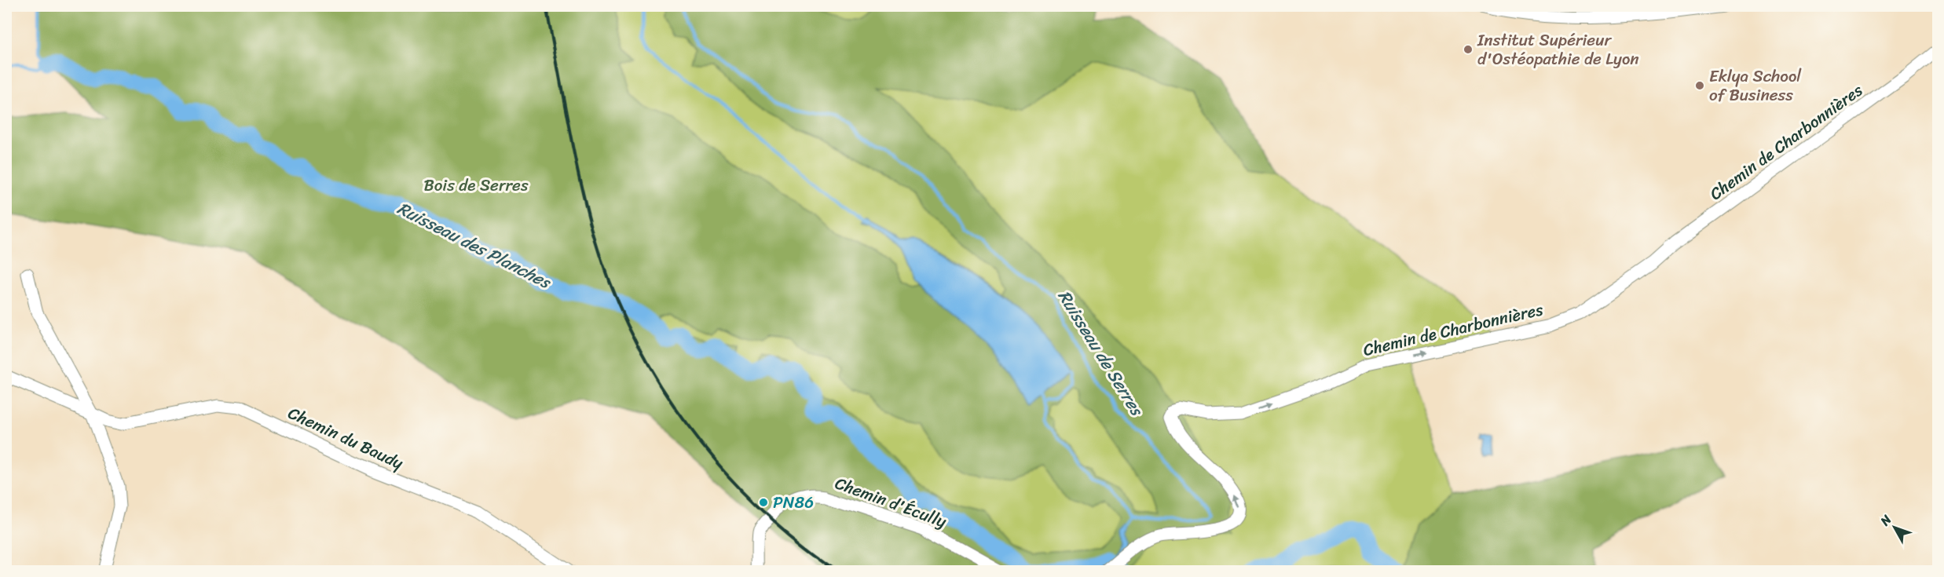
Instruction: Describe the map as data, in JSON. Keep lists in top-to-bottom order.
{
  "streets": {
    "street": ["Chemin de Charbonnières", "Chemin du Baudy", "Chemin d'Écully"]
  },
  "one_way": ["Chemin de Charbonnières"],
  "water": ["Ruisseau des Planches", "Ruisseau de Serres"],
  "parks": ["Bois de Serres"],
  "places": ["Institut Supérieur d'Ostéopathie de Lyon", "Eklya School of Business", "PN86"],
  "north": "top left"
}
